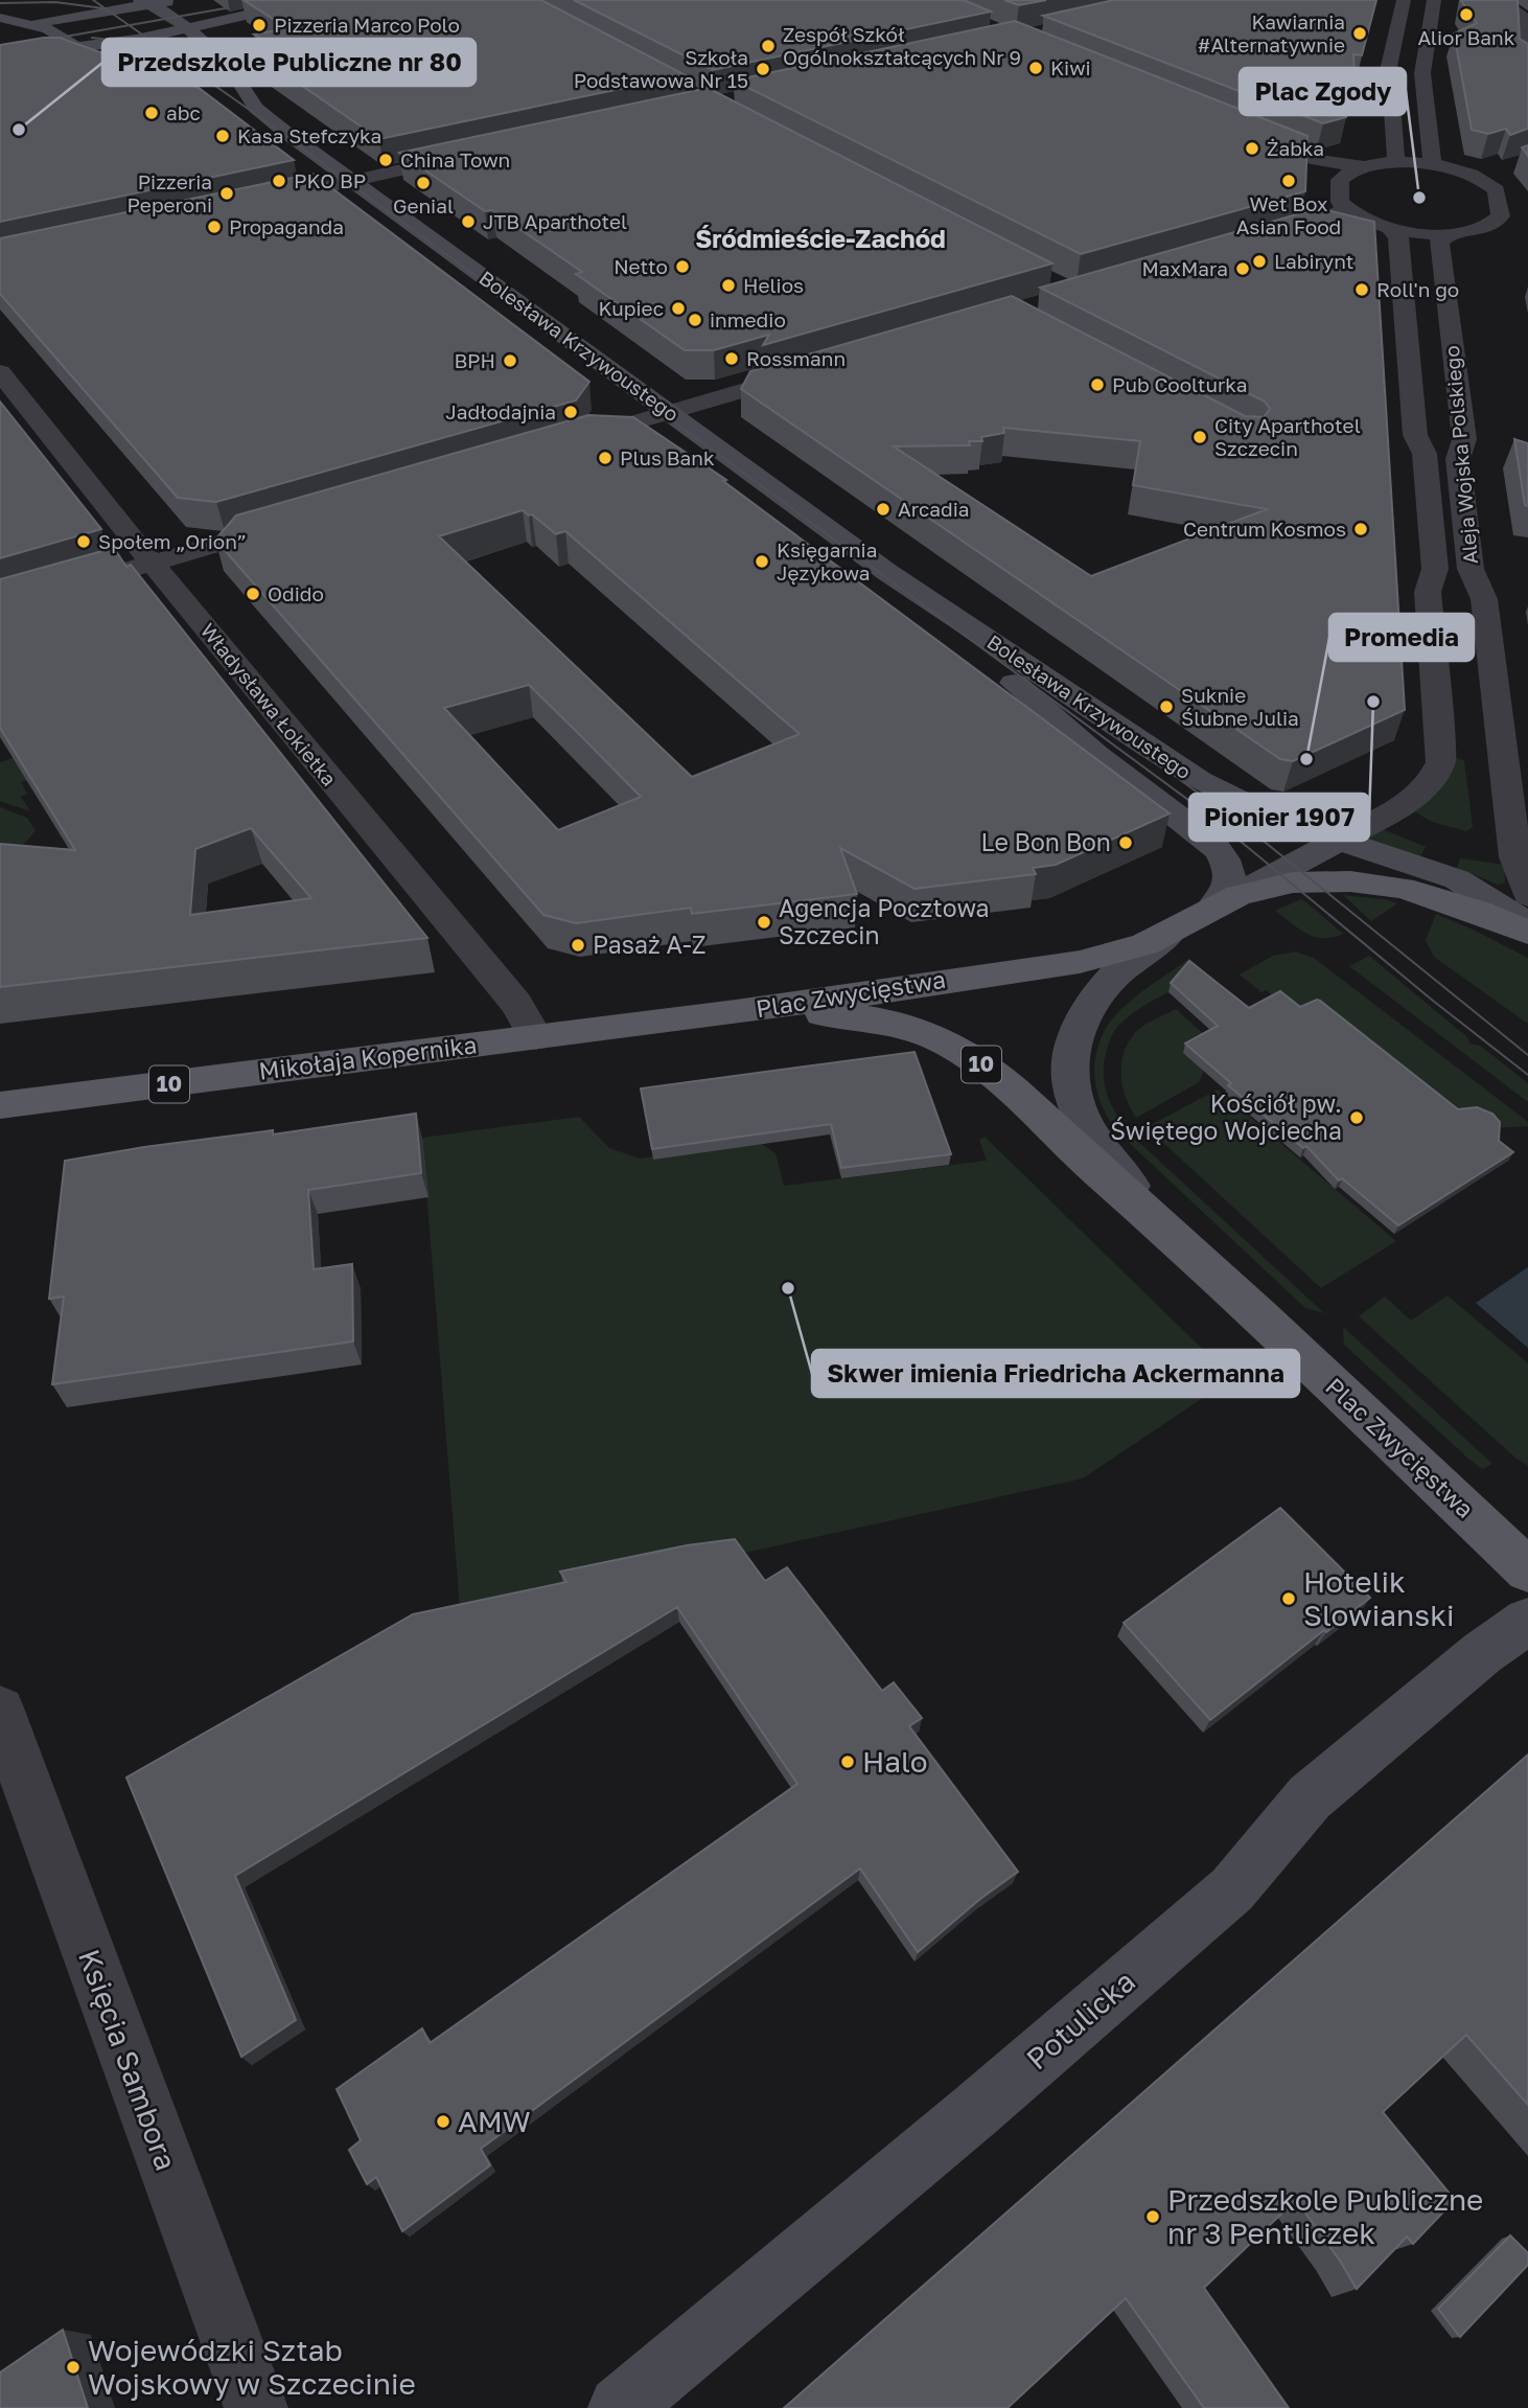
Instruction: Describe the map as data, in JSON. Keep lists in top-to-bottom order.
{
  "streets": {
    "main road": ["Plac Zwycięstwa", "Mikołaja Kopernika", "10"],
    "street": [
      "Bolesława Krzywoustego",
      "Aleja Wojska Polskiego",
      "Władysława Łokietka",
      "Potulicka",
      "Księcia Sambora"
    ]
  },
  "crossings": [
    ["Bolesława Krzywoustego", "Aleja Wojska Polskiego"],
    ["Bolesława Krzywoustego", "Plac Zwycięstwa"],
    ["Aleja Wojska Polskiego", "Plac Zwycięstwa"],
    ["Władysława Łokietka", "Mikołaja Kopernika"],
    ["Plac Zwycięstwa", "Mikołaja Kopernika"]
  ],
  "districts": ["Śródmieście-Zachód"],
  "places": [
    "Alior Bank",
    "Pizzeria Marco Polo",
    "Kawiarnia #Alternatywnie",
    "Zespół Szkół Ogólnokształcących Nr 9",
    "Kiwi",
    "Szkoła Podstawowa Nr 15",
    "abc",
    "Przedszkole Publiczne nr 80",
    "Kasa Stefczyka",
    "Żabka",
    "China Town",
    "PKO BP",
    "Wet Box Asian Food",
    "Genial",
    "Pizzeria Peperoni",
    "Plac Zgody",
    "JTB Aparthotel",
    "Propaganda",
    "Labirynt",
    "Netto",
    "MaxMara",
    "Helios",
    "Roll'n go",
    "Kupiec",
    "inmedio",
    "Rossmann",
    "BPH",
    "Pub Coolturka",
    "Jadłodajnia",
    "City Aparthotel Szczecin",
    "Plus Bank",
    "Arcadia",
    "Centrum Kosmos",
    "Społem „Orion”",
    "Księgarnia Językowa",
    "Odido",
    "Pionier 1907",
    "Suknie Ślubne Julia",
    "Promedia",
    "Le Bon Bon",
    "Agencja Pocztowa Szczecin",
    "Pasaż A-Z",
    "Kościół pw. Świętego Wojciecha",
    "Skwer imienia Friedricha Ackermanna",
    "Hotelik Slowianski",
    "Halo",
    "AMW",
    "Przedszkole Publiczne nr 3 Pentliczek",
    "Wojewódzki Sztab Wojskowy w Szczecinie"
  ]
}
